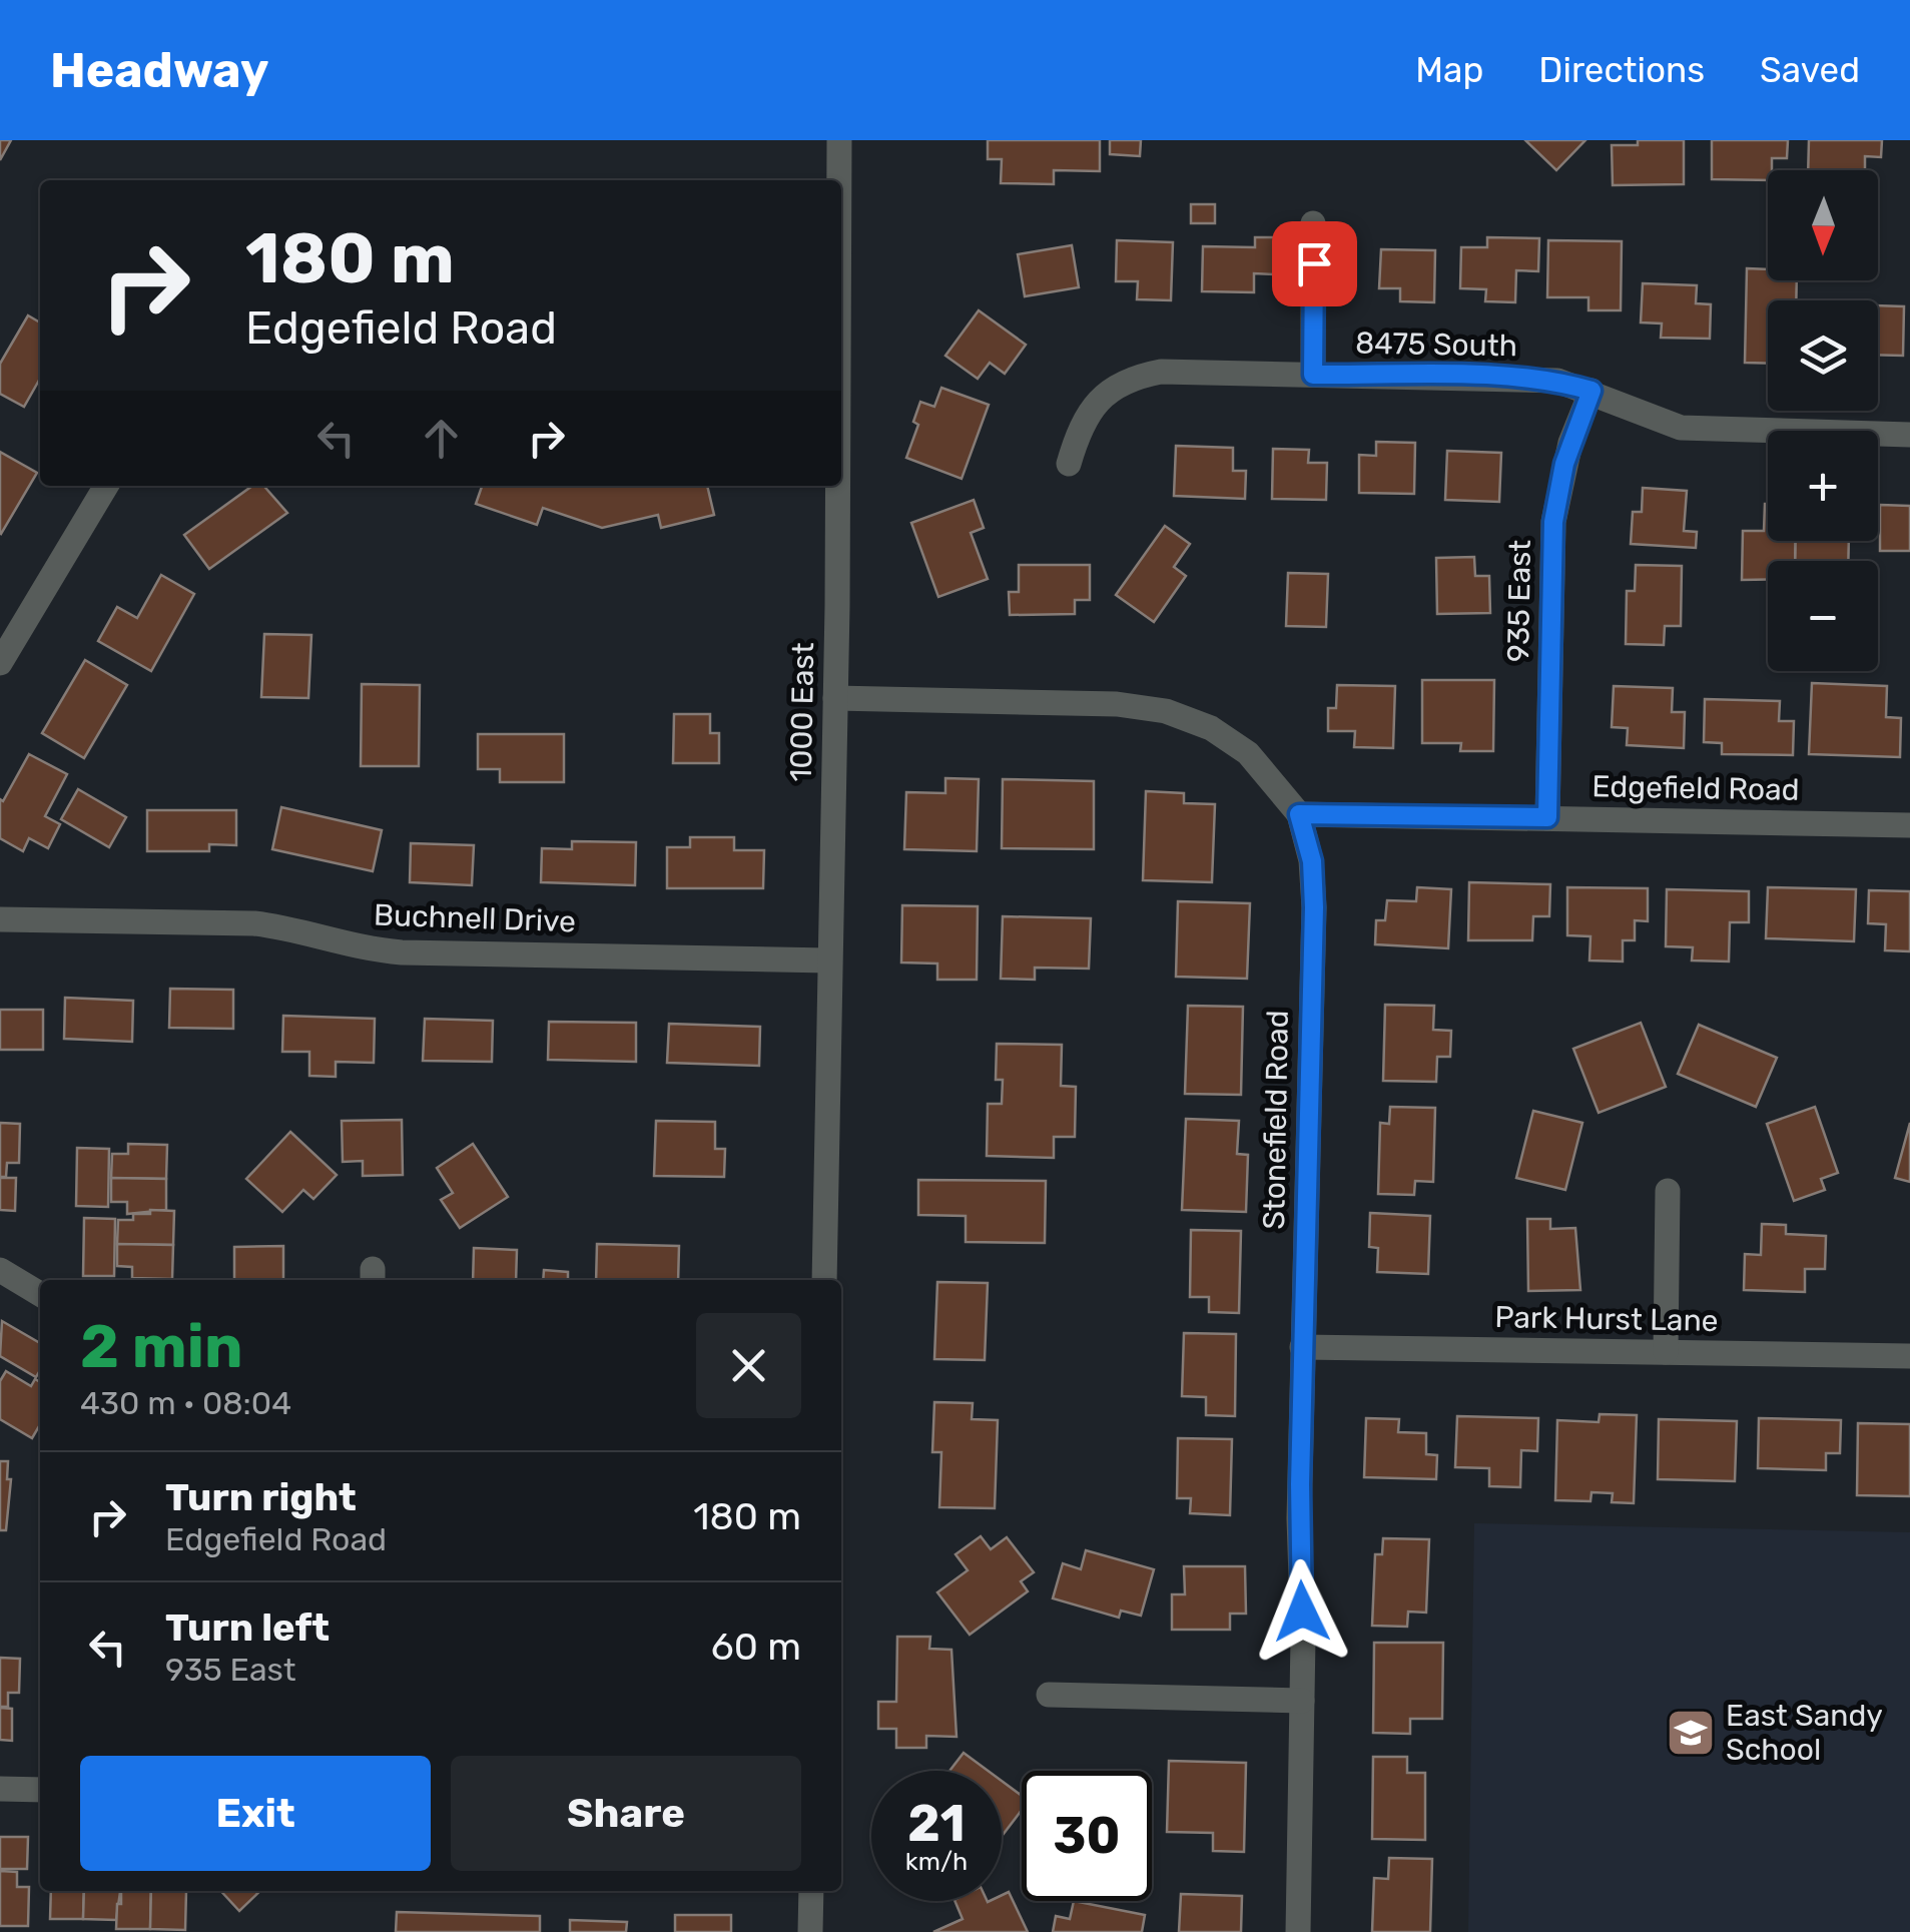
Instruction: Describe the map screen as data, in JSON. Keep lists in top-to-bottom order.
{
  "streets": {
    "street": [
      "8475 South",
      "935 East",
      "1000 East",
      "Edgefield Road",
      "Buchnell Drive",
      "Stonefield Road",
      "Park Hurst Lane"
    ]
  },
  "crossings": [
    ["8475 South", "935 East"],
    ["935 East", "Edgefield Road"],
    ["1000 East", "Buchnell Drive"],
    ["1000 East", "Stonefield Road"],
    ["Edgefield Road", "Stonefield Road"],
    ["Stonefield Road", "Park Hurst Lane"]
  ],
  "places": {
    "school or university": ["East Sandy School"]
  },
  "north": "bottom",
  "page": {
    "header": "Headway",
    "nav": ["Map", "Directions", "Saved"],
    "map_buttons": ["+", "−"],
    "turn": ["180 m", "Edgefield Road"],
    "heading": ["2 min", "430 m · 08:04"],
    "list": [
      {
        "name": "Turn right",
        "note": "Edgefield Road",
        "value": "180 m"
      },
      {
        "name": "Turn left",
        "note": "935 East",
        "value": "60 m"
      }
    ],
    "buttons": ["Exit", "Share"],
    "speed": "21 km/h",
    "limit": "30"
  }
}
